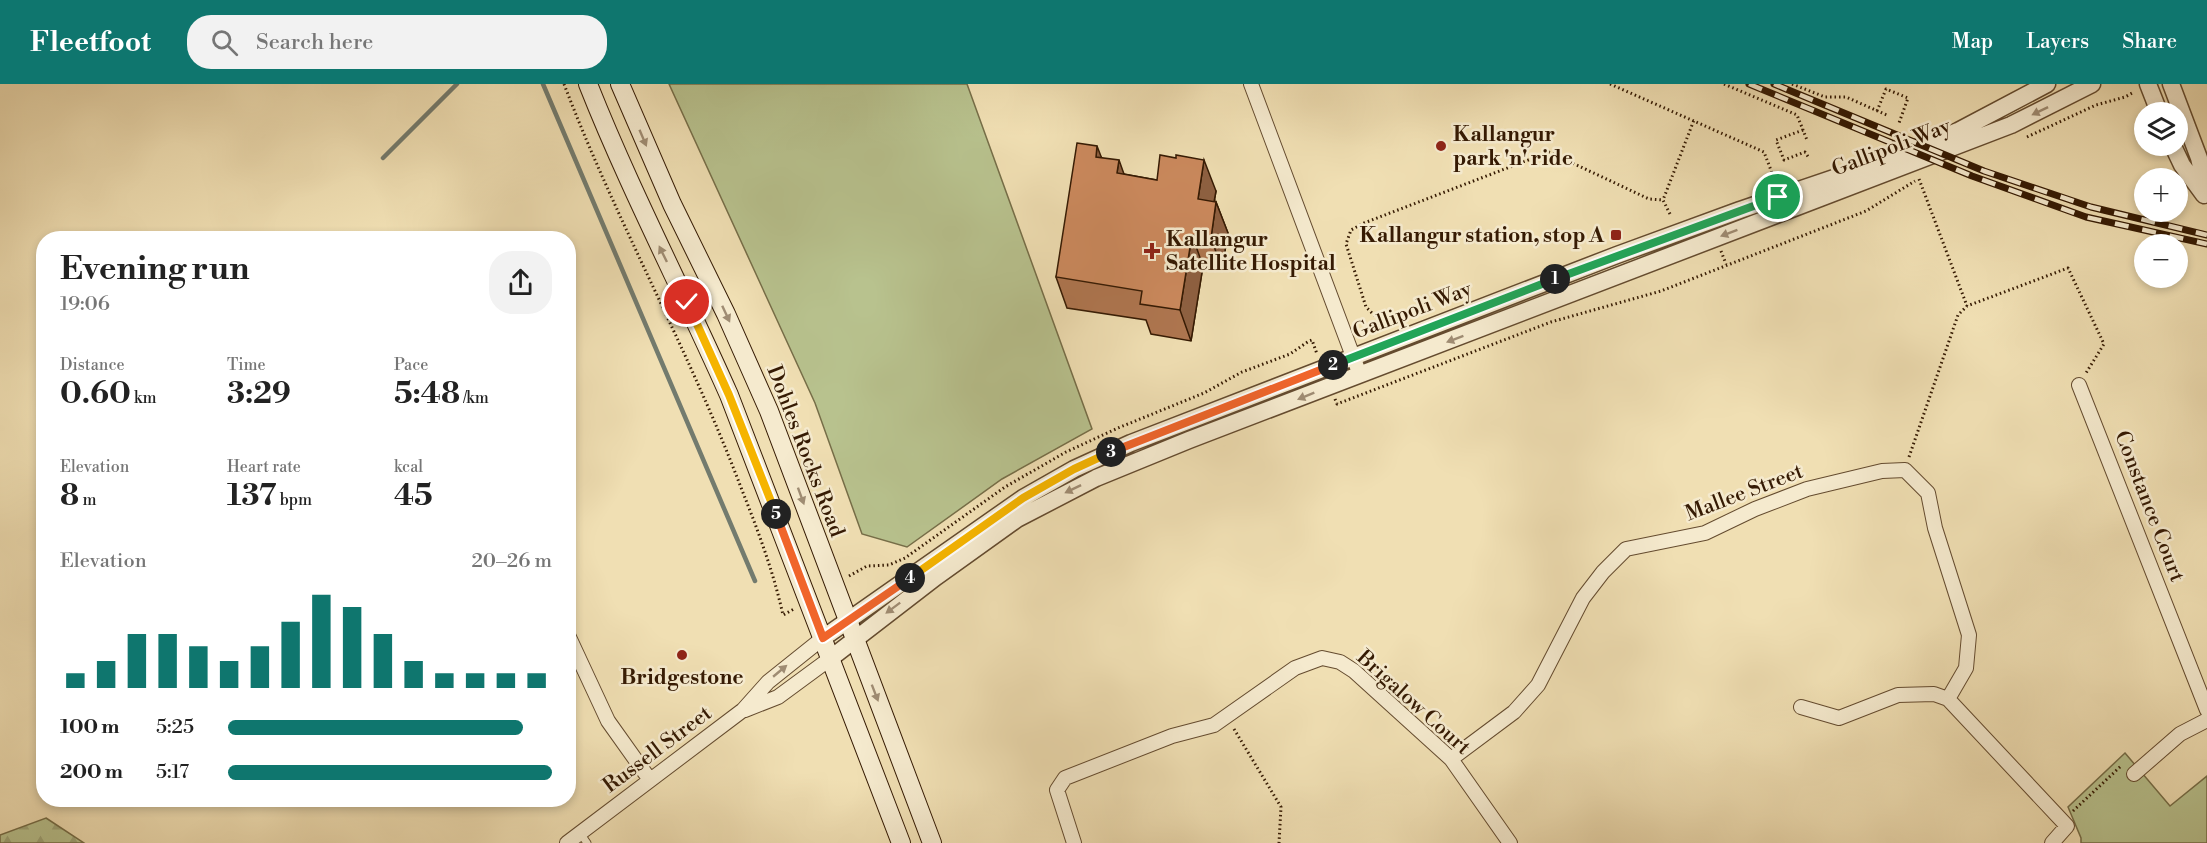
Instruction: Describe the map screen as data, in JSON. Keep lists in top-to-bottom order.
{
  "streets": {
    "main road": ["Dohles Rocks Road"],
    "street": [
      "Gallipoli Way",
      "Mallee Street",
      "Constance Court",
      "Brigalow Court",
      "Russell Street"
    ]
  },
  "crossings": [
    ["Gallipoli Way", "Dohles Rocks Road"],
    ["Gallipoli Way", "Russell Street"],
    ["Mallee Street", "Brigalow Court"]
  ],
  "places": {
    "other": ["Kallangur park 'n' ride", "Bridgestone"],
    "transit": ["Kallangur station, stop A"],
    "health": ["Kallangur Satellite Hospital"]
  },
  "page": {
    "header": "Fleetfoot",
    "search": "Search here",
    "nav": ["Map", "Layers", "Share"],
    "map_buttons": ["+", "−"],
    "heading": ["Evening run", "19:06"],
    "pins": [
      "1",
      "2",
      "3",
      "5",
      "4"
    ],
    "stats": [
      ["Distance", "0.60 km"],
      ["Time", "3:29"],
      ["Pace", "5:48 /km"],
      ["Elevation", "8 m"],
      ["Heart rate", "137 bpm"],
      ["kcal", "45"]
    ],
    "chart": ["Elevation", "20–26 m"],
    "list": [
      {
        "name": "100 m",
        "note": "5:25"
      },
      {
        "name": "200 m",
        "note": "5:17"
      }
    ]
  }
}
